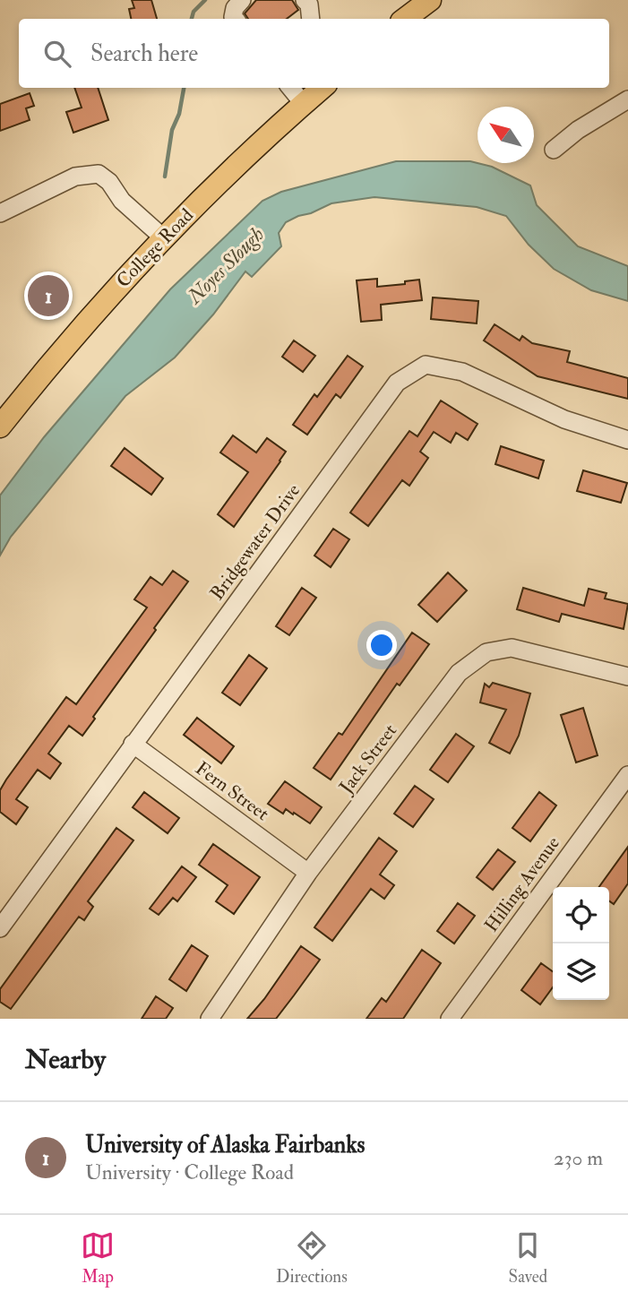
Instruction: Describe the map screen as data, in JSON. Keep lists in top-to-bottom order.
{
  "streets": {
    "main road": ["College Road"],
    "street": [
      "Bridgewater Drive",
      "Jack Street",
      "Fern Street",
      "Hilling Avenue"
    ]
  },
  "crossings": [
    ["Bridgewater Drive", "Fern Street"],
    ["Jack Street", "Fern Street"]
  ],
  "water": ["Noyes Slough"],
  "north": "top left",
  "page": {
    "search": "Search here",
    "pins": "1",
    "heading": "Nearby",
    "list": [
      {
        "mark": "1",
        "name": "University of Alaska Fairbanks",
        "note": "University · College Road",
        "value": "230 m"
      }
    ],
    "nav": ["Map", "Directions", "Saved"]
  }
}
